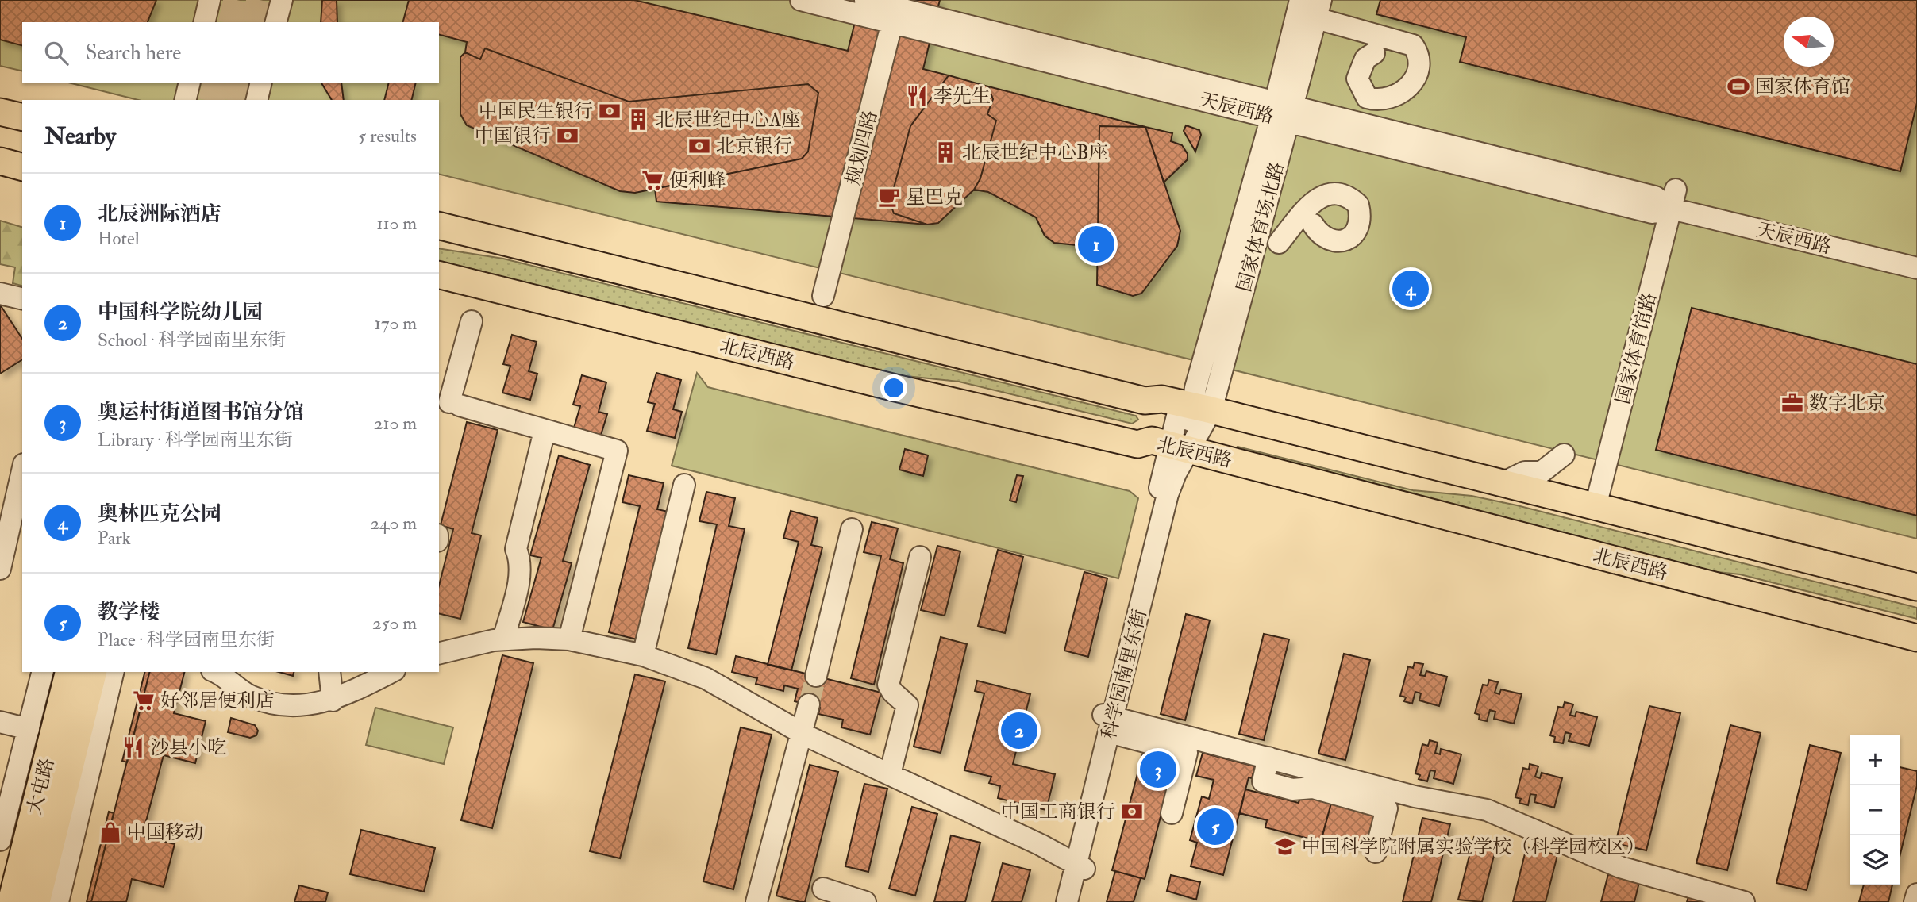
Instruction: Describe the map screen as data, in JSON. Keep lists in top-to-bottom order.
{
  "streets": {
    "main road": ["北辰西路", "大屯路"],
    "street": [
      "天辰西路",
      "规划四路",
      "国家体育场北路",
      "国家体育馆路",
      "科学园南里东街"
    ]
  },
  "crossings": [
    ["天辰西路", "规划四路"],
    ["天辰西路", "国家体育场北路"],
    ["天辰西路", "国家体育馆路"],
    ["国家体育场北路", "北辰西路"],
    ["国家体育场北路", "科学园南里东街"],
    ["北辰西路", "科学园南里东街"]
  ],
  "places": {
    "sports": ["国家体育馆"],
    "restaurant": ["李先生", "沙县小吃"],
    "bank": [
      "中国民生银行",
      "中国银行",
      "北京银行",
      "中国工商银行"
    ],
    "building": ["北辰世纪中心A座", "北辰世纪中心B座"],
    "supermarket": ["便利蜂", "好邻居便利店"],
    "cafe": ["星巴克"],
    "office": ["数字北京"],
    "shop": ["中国移动"],
    "school or university": ["中国科学院附属实验学校（科学园校区）"]
  },
  "north": "left",
  "page": {
    "search": "Search here",
    "heading": ["Nearby", "5 results"],
    "list": [
      {
        "mark": "1",
        "name": "北辰洲际酒店",
        "note": "Hotel",
        "value": "110 m"
      },
      {
        "mark": "2",
        "name": "中国科学院幼儿园",
        "note": "School · 科学园南里东街",
        "value": "170 m"
      },
      {
        "mark": "3",
        "name": "奥运村街道图书馆分馆",
        "note": "Library · 科学园南里东街",
        "value": "210 m"
      },
      {
        "mark": "4",
        "name": "奥林匹克公园",
        "note": "Park",
        "value": "240 m"
      },
      {
        "mark": "5",
        "name": "教学楼",
        "note": "Place · 科学园南里东街",
        "value": "250 m"
      }
    ],
    "pins": [
      "1",
      "4",
      "2",
      "3",
      "5"
    ],
    "map_buttons": ["+", "−"]
  }
}
